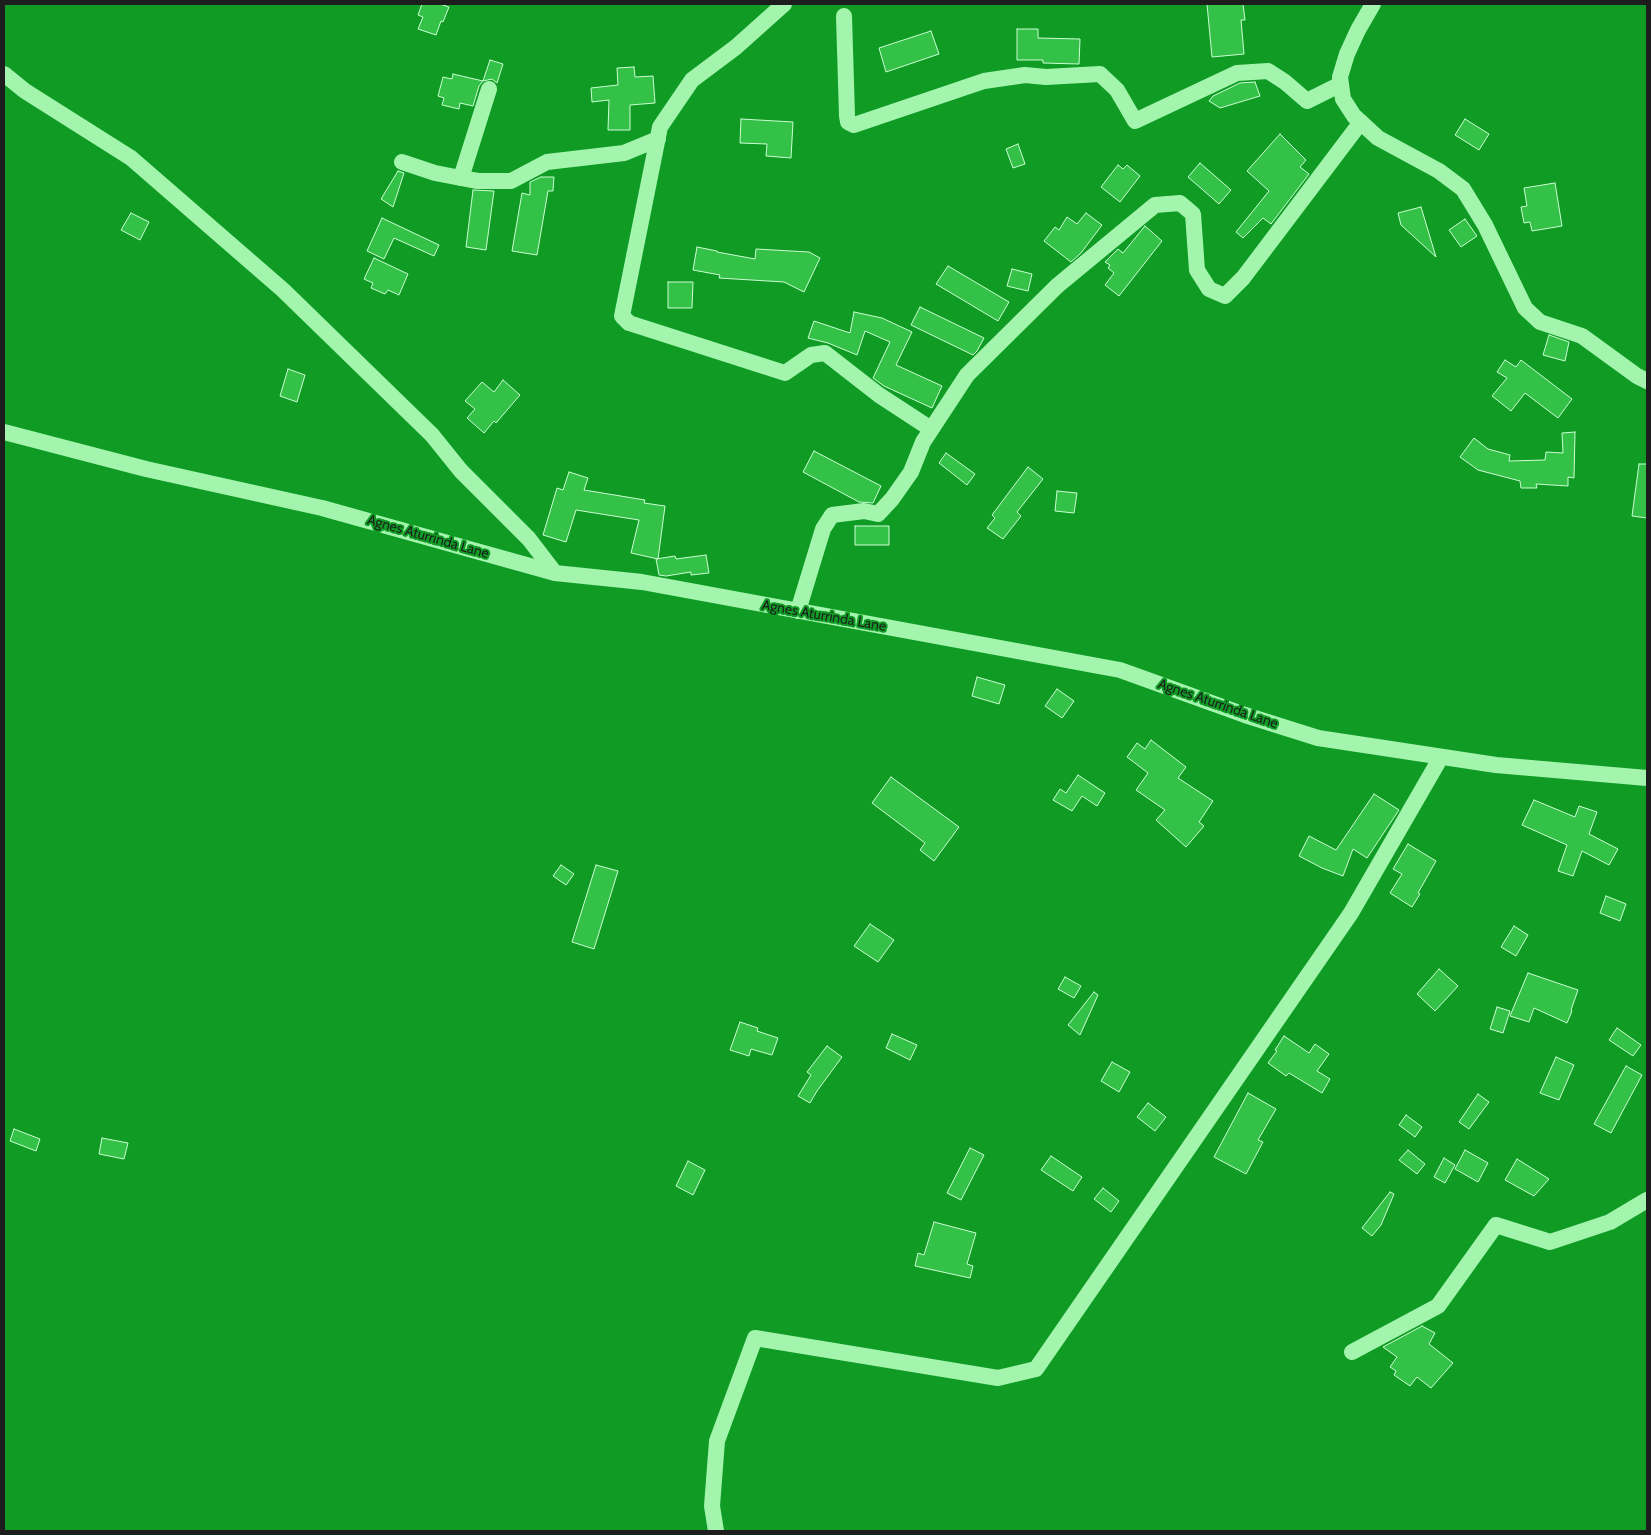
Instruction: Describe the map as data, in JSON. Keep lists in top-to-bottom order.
{
  "streets": {
    "street": ["Agnes Aturrinda Lane"]
  }
}
